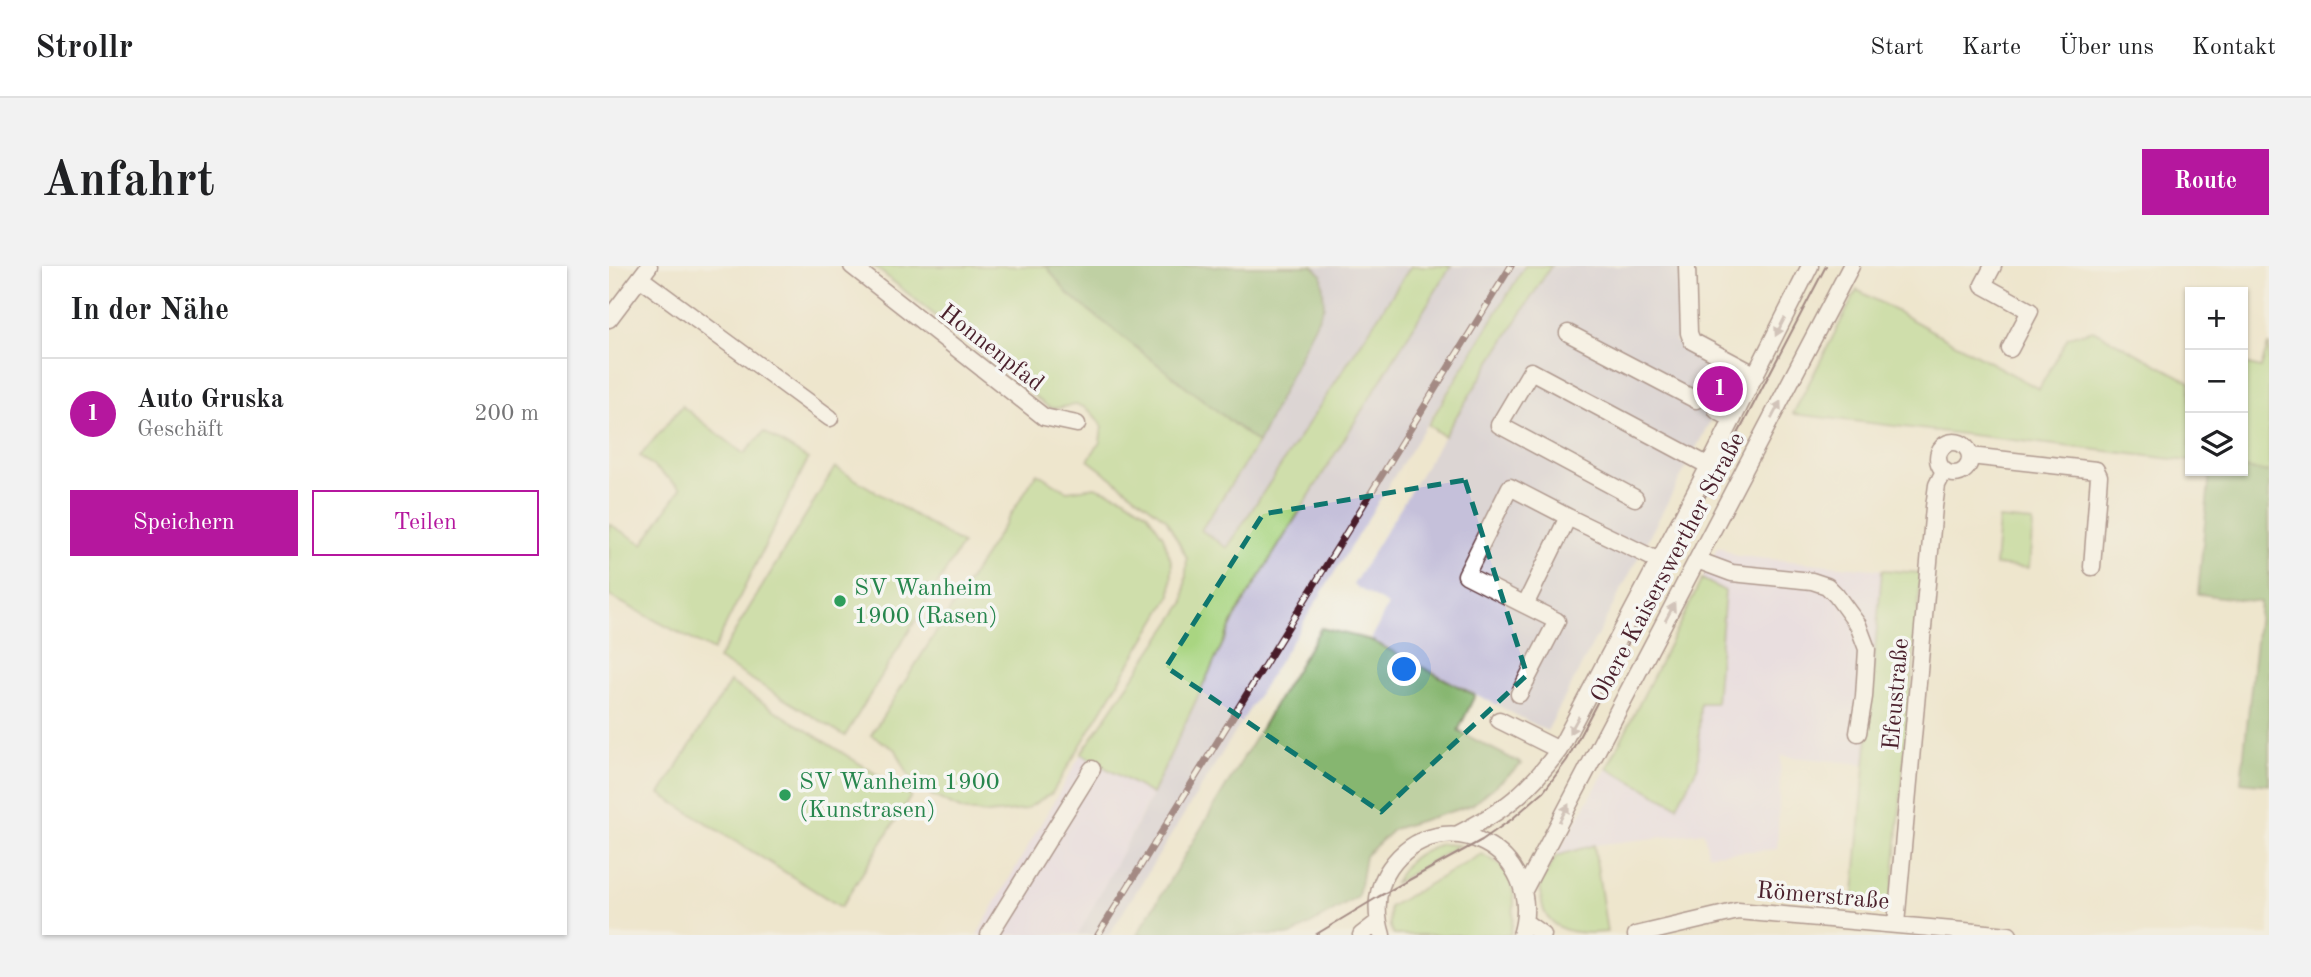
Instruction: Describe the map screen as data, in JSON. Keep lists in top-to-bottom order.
{
  "streets": {
    "street": [
      "Honnenpfad",
      "Obere Kaiserswerther Straße",
      "Efeustraße",
      "Römerstraße"
    ]
  },
  "crossings": [
    ["Efeustraße", "Römerstraße"]
  ],
  "places": ["SV Wanheim 1900 (Rasen)", "SV Wanheim 1900 (Kunstrasen)"],
  "page": {
    "header": "Strollr",
    "nav": [
      "Start",
      "Karte",
      "Über uns",
      "Kontakt"
    ],
    "buttons": [
      "Route",
      ["Speichern", "Teilen"]
    ],
    "title": "Anfahrt",
    "heading": "In der Nähe",
    "map_buttons": ["+", "−"],
    "list": [
      {
        "mark": "1",
        "name": "Auto Gruska",
        "note": "Geschäft",
        "value": "200 m"
      }
    ],
    "pins": "1"
  }
}
